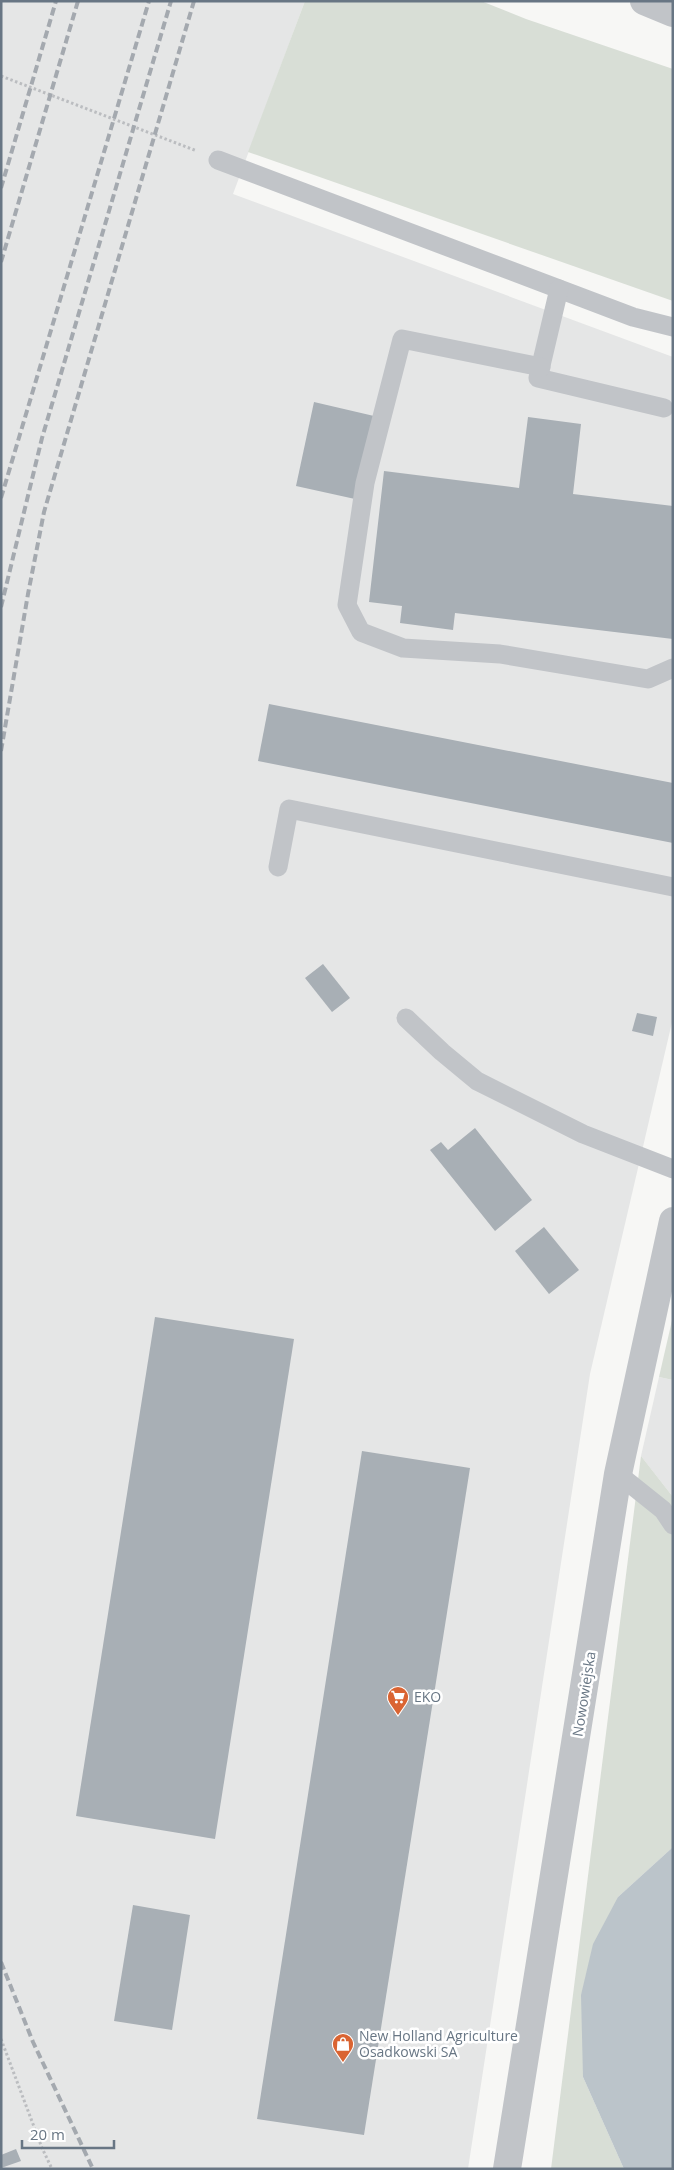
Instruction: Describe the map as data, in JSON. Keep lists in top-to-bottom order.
{
  "streets": {
    "street": ["Nowowiejska"]
  },
  "places": {
    "supermarket": ["EKO"],
    "shop": ["New Holland Agriculture Osadkowski SA"]
  },
  "scale_bar": "20 m"
}
